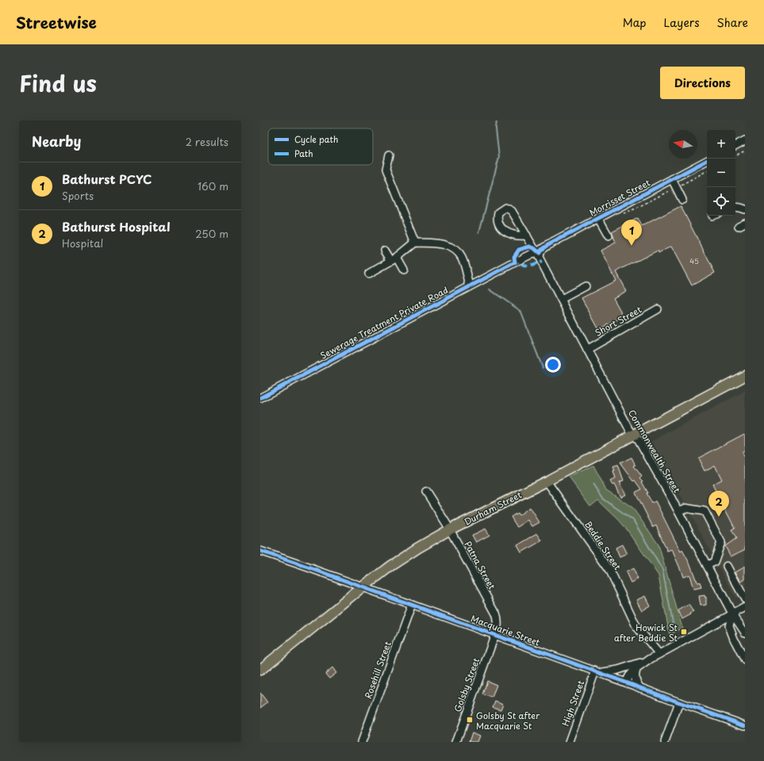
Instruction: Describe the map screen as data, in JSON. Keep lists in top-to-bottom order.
{
  "streets": {
    "main road": ["Durham Street"],
    "street": [
      "Morrisset Street",
      "Short Street",
      "Sewerage Treatment Private Road",
      "Commonwealth Street",
      "Beddie Street",
      "Patna Street",
      "Macquarie Street",
      "Rosehill Street",
      "Golsby Street",
      "High Street"
    ]
  },
  "crossings": [
    ["Morrisset Street", "Sewerage Treatment Private Road"],
    ["Morrisset Street", "Commonwealth Street"],
    ["Short Street", "Commonwealth Street"],
    ["Sewerage Treatment Private Road", "Commonwealth Street"],
    ["Commonwealth Street", "Durham Street"],
    ["Durham Street", "Beddie Street"],
    ["Durham Street", "Patna Street"],
    ["Durham Street", "Macquarie Street"],
    ["Patna Street", "Macquarie Street"],
    ["Patna Street", "Golsby Street"],
    ["Macquarie Street", "Rosehill Street"],
    ["Macquarie Street", "Golsby Street"],
    ["Macquarie Street", "High Street"]
  ],
  "places": {
    "transit": ["Howick St after Beddie St", "Golsby St after Macquarie St"]
  },
  "house_numbers": ["45"],
  "legend": ["Cycle path", "Path"],
  "north": "left",
  "page": {
    "header": "Streetwise",
    "nav": ["Map", "Layers", "Share"],
    "title": "Find us",
    "buttons": "Directions",
    "heading": ["Nearby", "2 results"],
    "map_buttons": ["+", "−"],
    "list": [
      {
        "mark": "1",
        "name": "Bathurst PCYC",
        "note": "Sports",
        "value": "160 m"
      },
      {
        "mark": "2",
        "name": "Bathurst Hospital",
        "note": "Hospital",
        "value": "250 m"
      }
    ],
    "pins": ["1", "2"]
  }
}
